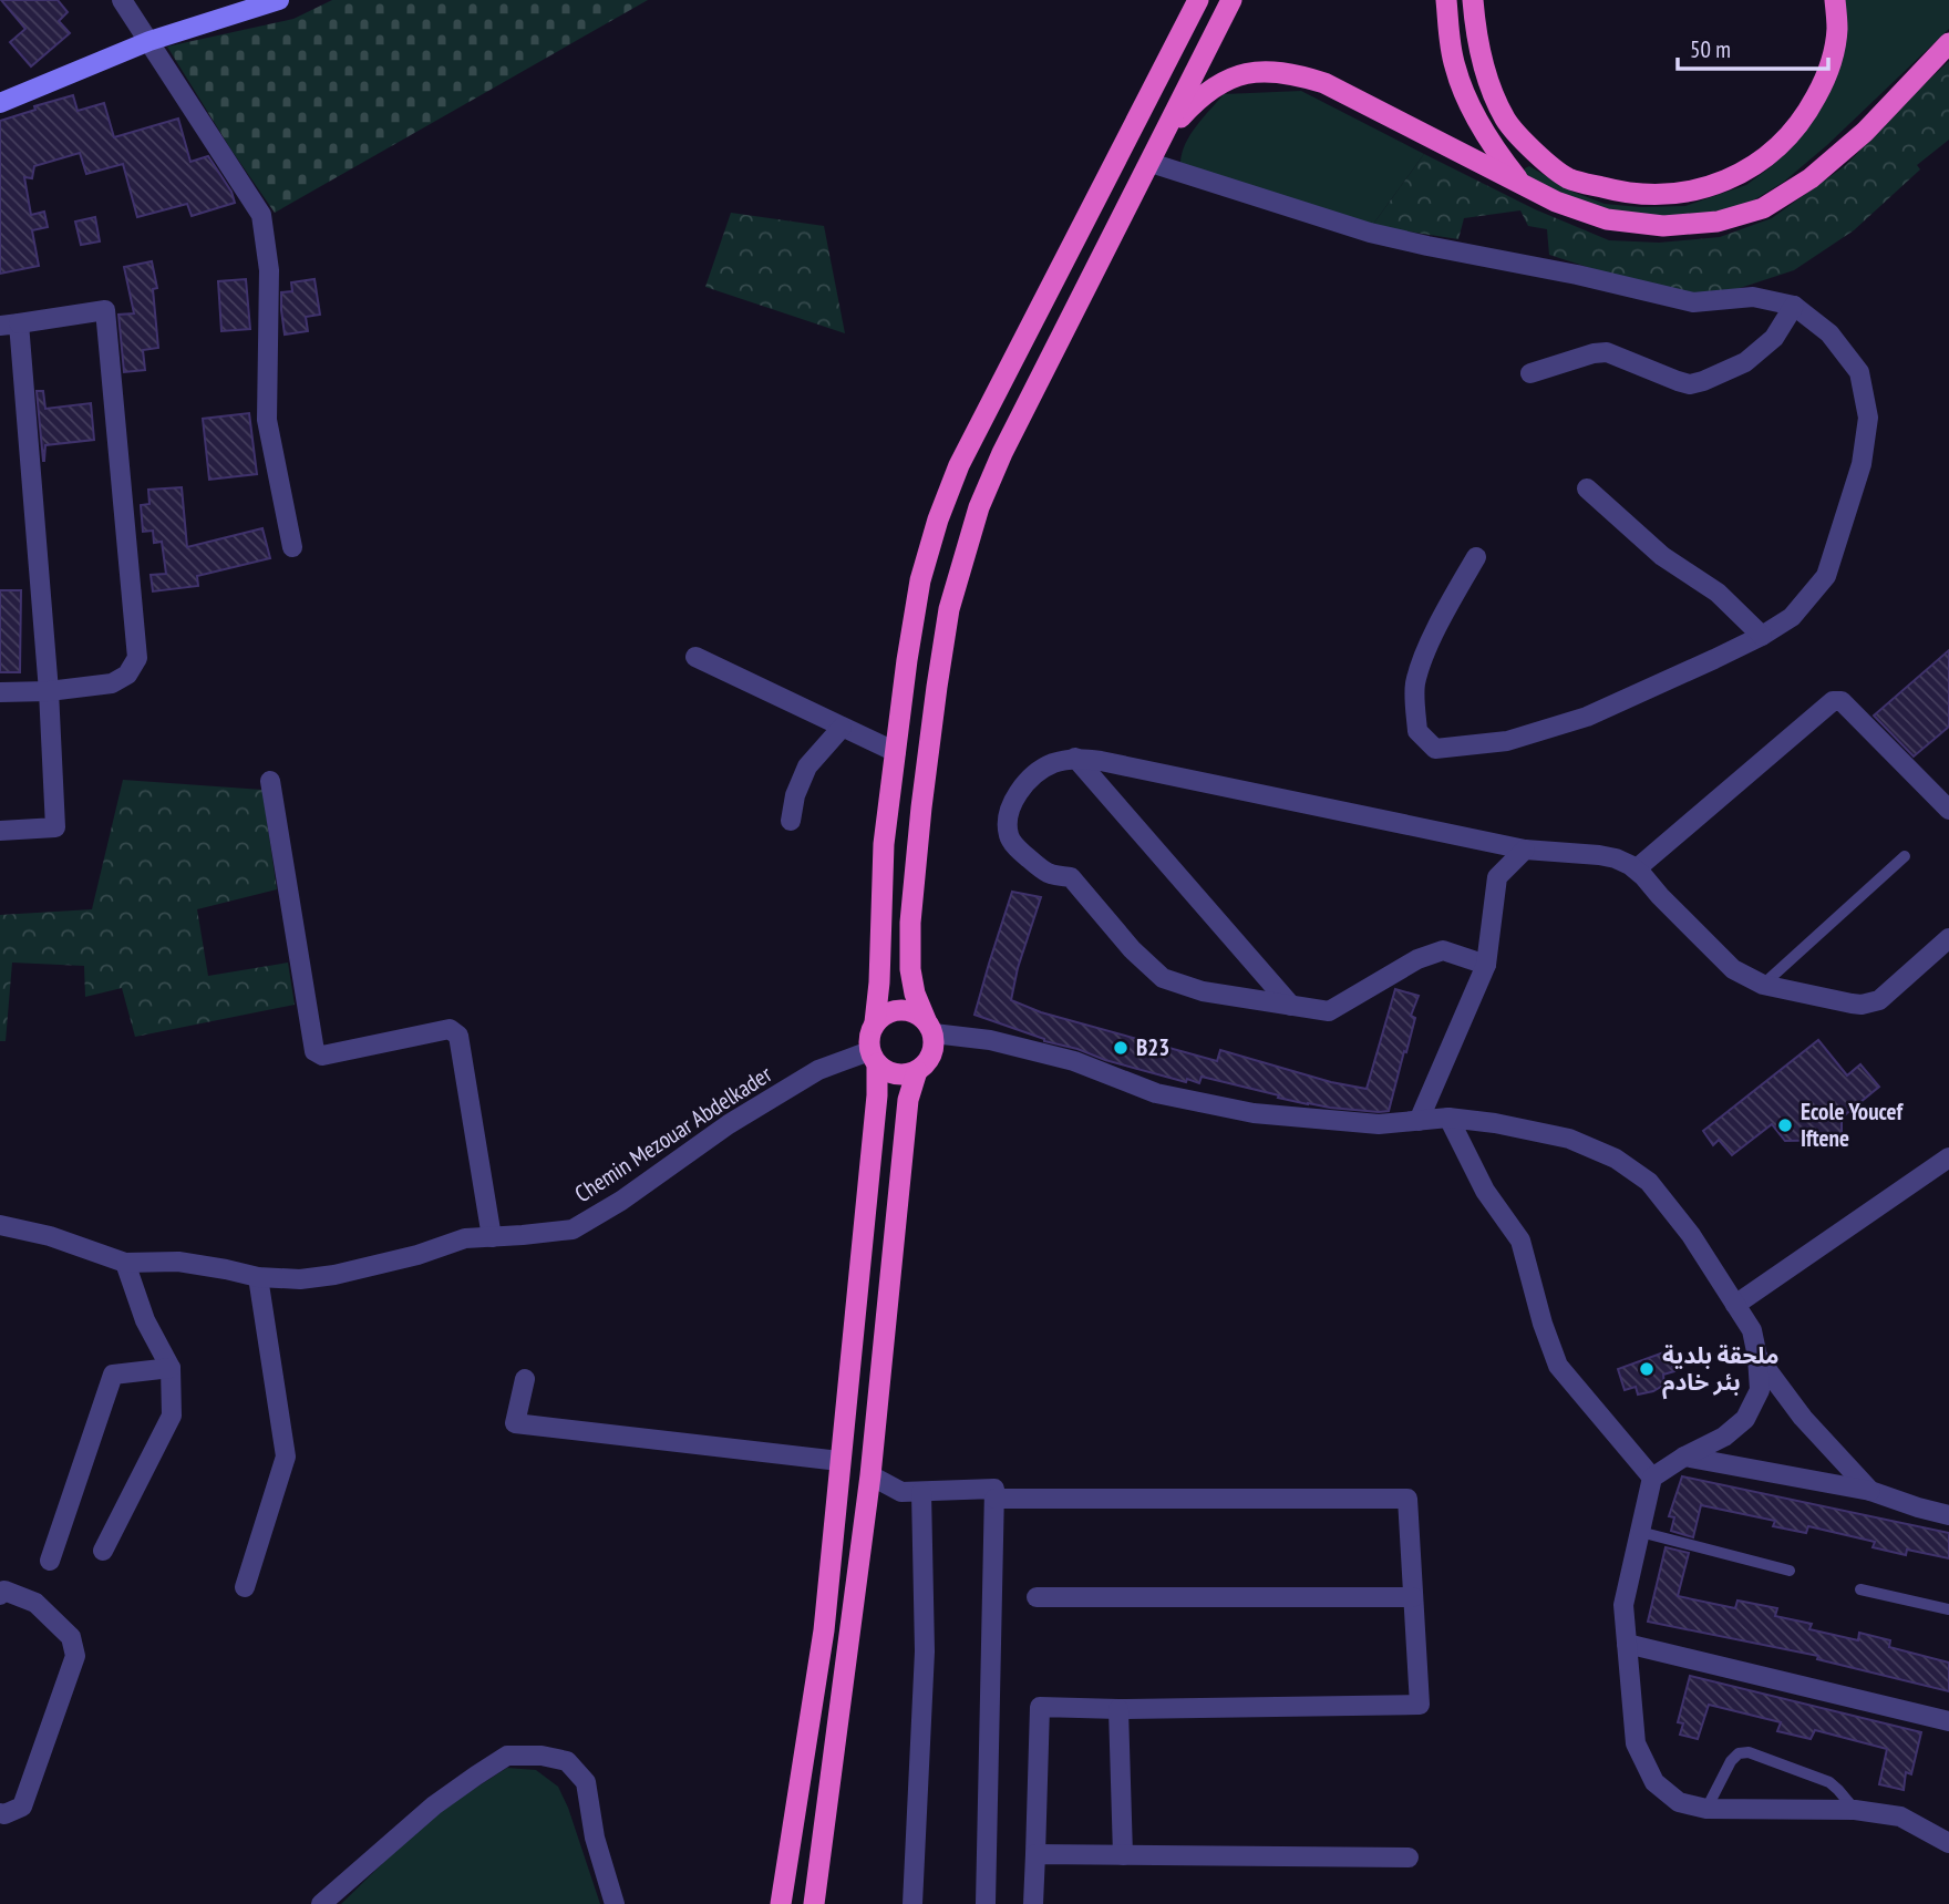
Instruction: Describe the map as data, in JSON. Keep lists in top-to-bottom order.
{
  "streets": {
    "street": ["Chemin Mezouar Abdelkader"]
  },
  "places": ["B23", "Ecole Youcef Iftene", "ملحقة بلدية بئر خادم"],
  "scale_bar": "50 m"
}
